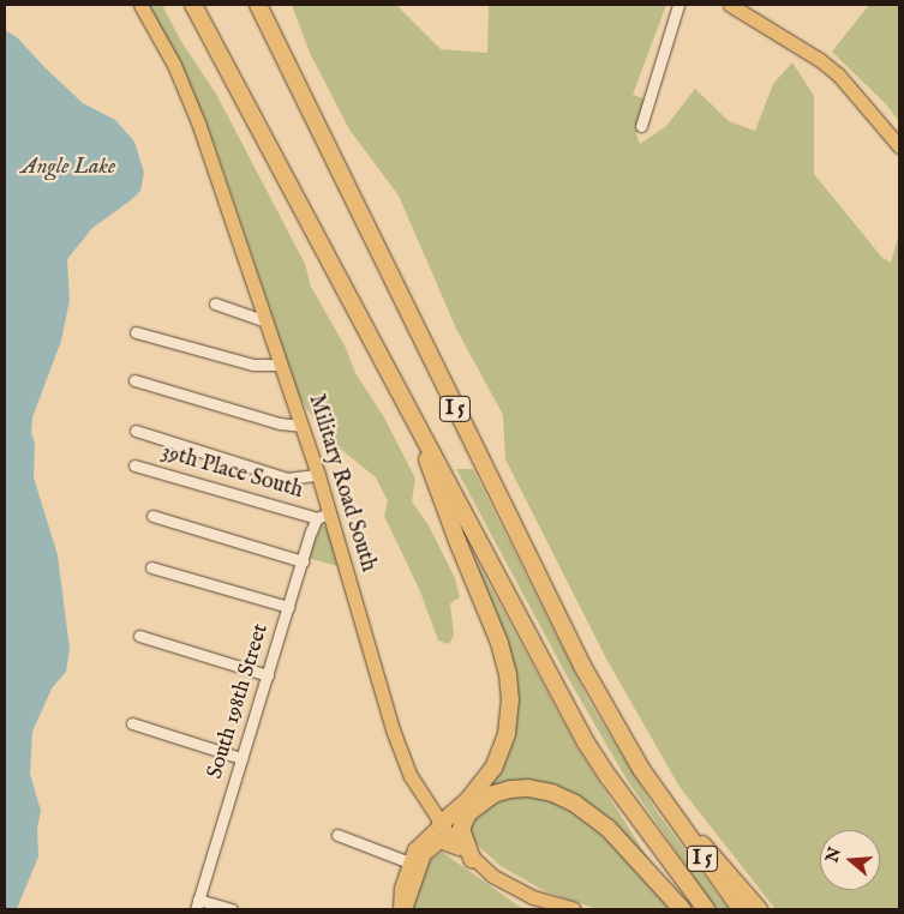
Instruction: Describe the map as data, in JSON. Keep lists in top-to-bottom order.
{
  "streets": {
    "highway": ["I 5"],
    "main road": ["Military Road South"],
    "street": ["39th Place South", "South 198th Street"]
  },
  "crossings": [
    ["39th Place South", "Military Road South"],
    ["39th Place South", "South 198th Street"],
    ["Military Road South", "South 198th Street"]
  ],
  "water": ["Angle Lake"],
  "north": "left"
}
